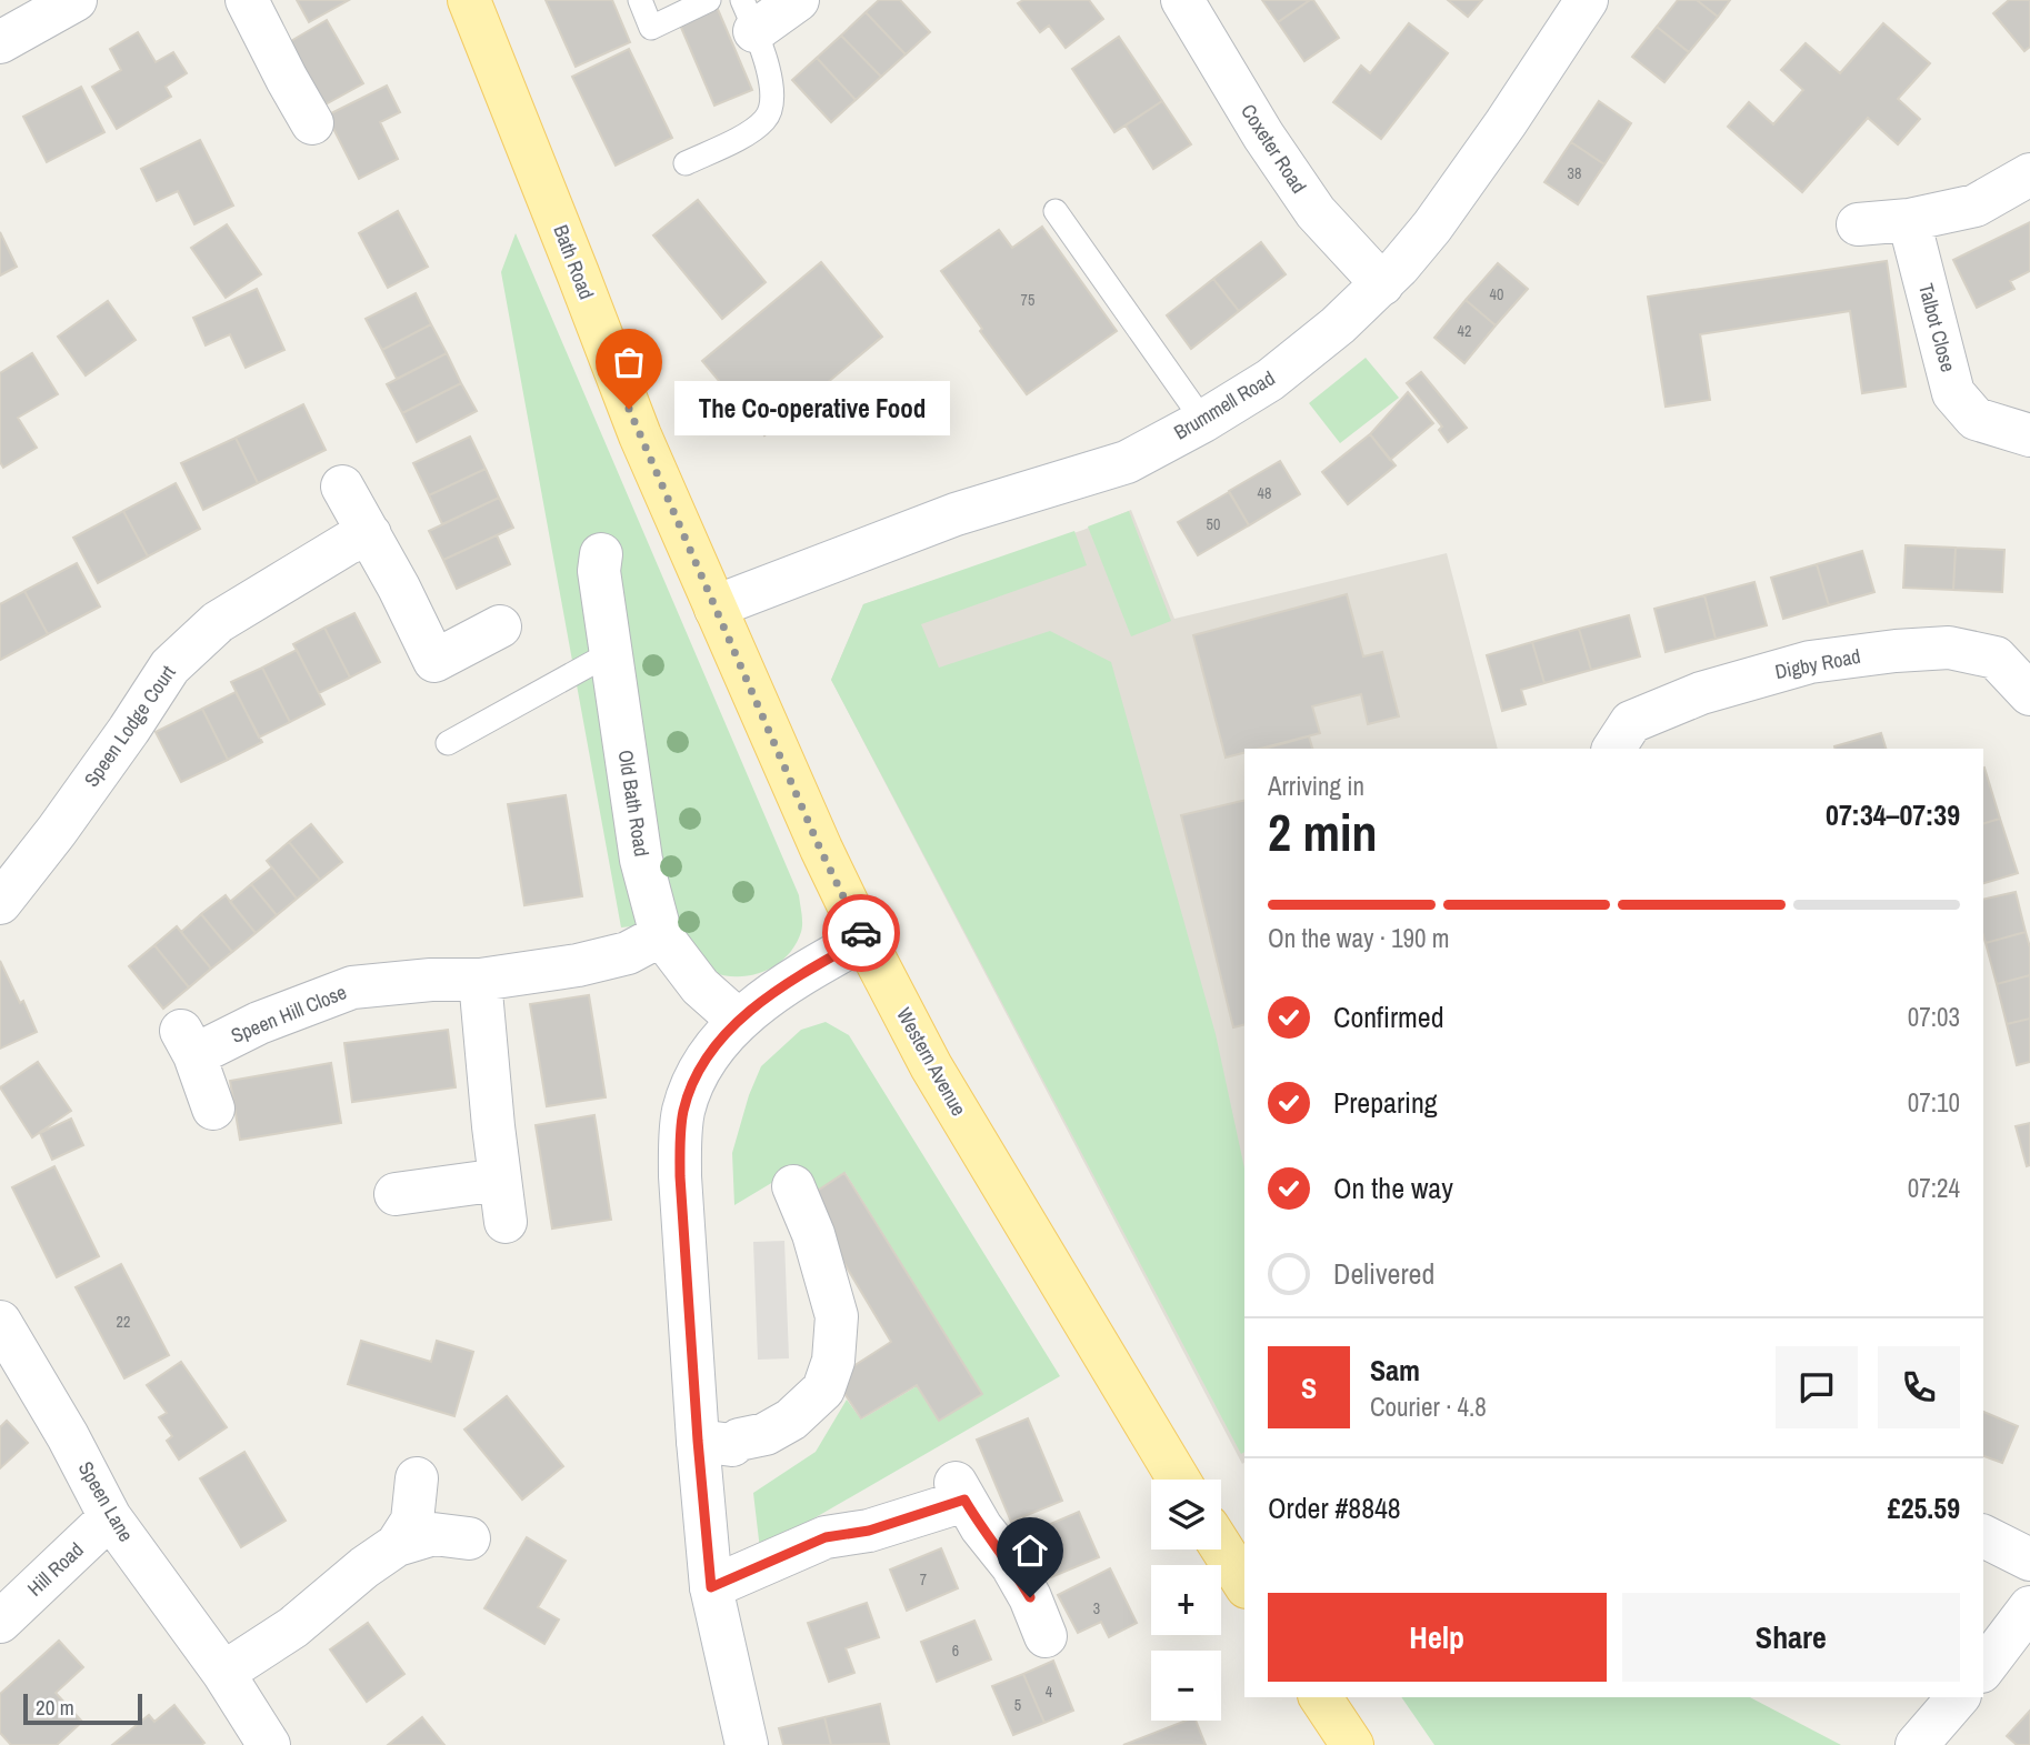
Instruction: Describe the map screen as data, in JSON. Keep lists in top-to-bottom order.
{
  "streets": {
    "main road": ["Bath Road", "Western Avenue"],
    "street": [
      "Coxeter Road",
      "Talbot Close",
      "Brummell Road",
      "Digby Road",
      "Speen Lodge Court",
      "Old Bath Road",
      "Speen Hill Close",
      "Speen Lane",
      "Hill Road"
    ]
  },
  "crossings": [
    ["Coxeter Road", "Brummell Road"],
    ["Bath Road", "Brummell Road"],
    ["Bath Road", "Western Avenue"],
    ["Brummell Road", "Western Avenue"],
    ["Old Bath Road", "Speen Hill Close"],
    ["Speen Lane", "Hill Road"]
  ],
  "places": ["The Co-operative Food"],
  "house_numbers": [
    "38",
    "40",
    "75",
    "42",
    "48",
    "50",
    "22",
    "7",
    "3",
    "6",
    "4",
    "5"
  ],
  "scale_bar": "20 m",
  "page": {
    "bubble": "The Co-operative Food",
    "heading": ["2 min", "Arriving in", "07:34–07:39"],
    "panel": [
      "Sam",
      "Courier · 4.8",
      "Order #8848",
      "£25.59"
    ],
    "bar": "On the way · 190 m",
    "list": [
      ["Confirmed", "07:03"],
      ["Preparing", "07:10"],
      ["On the way", "07:24"],
      "Delivered"
    ],
    "round": "S",
    "map_buttons": ["+", "−"],
    "buttons": ["Help", "Share"],
    "scale": "20 m"
  }
}
